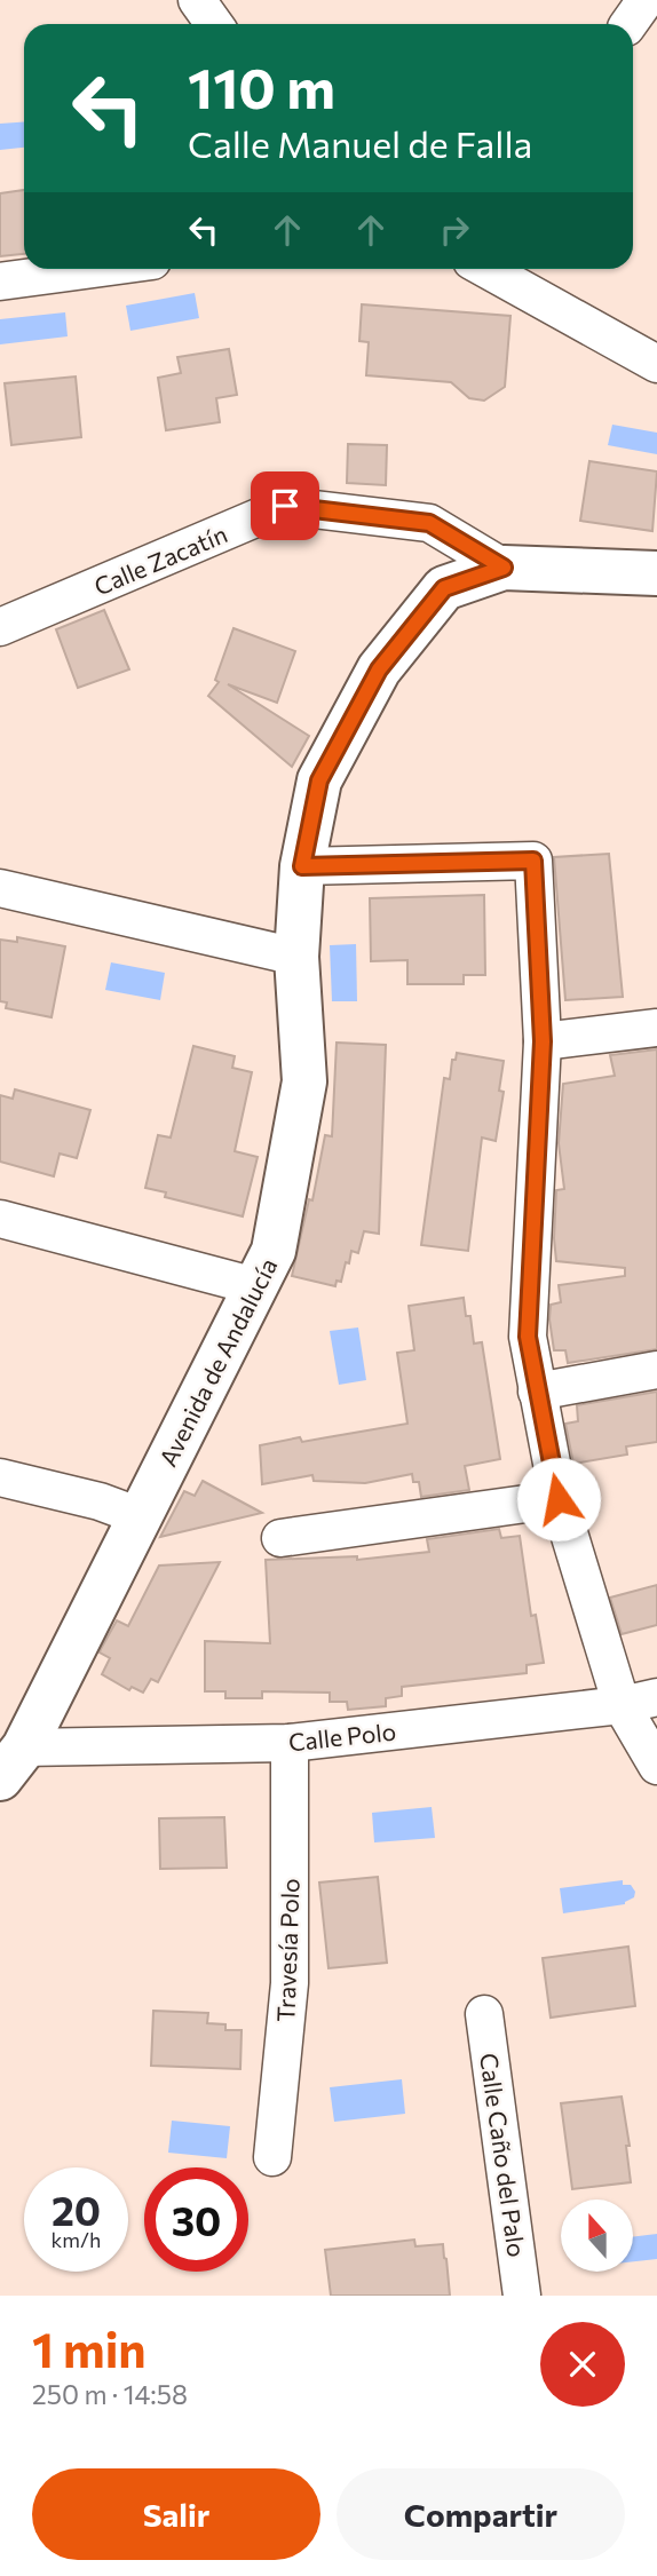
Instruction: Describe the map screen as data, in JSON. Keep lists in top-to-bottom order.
{
  "streets": {
    "street": [
      "Calle Zacatín",
      "Avenida de Andalucía",
      "Calle Polo",
      "Travesía Polo",
      "Calle Caño del Palo"
    ]
  },
  "crossings": [
    ["Calle Zacatín", "Avenida de Andalucía"],
    ["Avenida de Andalucía", "Calle Polo"],
    ["Calle Polo", "Travesía Polo"]
  ],
  "north": "top",
  "page": {
    "turn": ["110 m", "Calle Manuel de Falla"],
    "speed": "20 km/h",
    "limit": "30",
    "heading": ["1 min", "250 m · 14:58"],
    "buttons": ["Salir", "Compartir"]
  }
}
